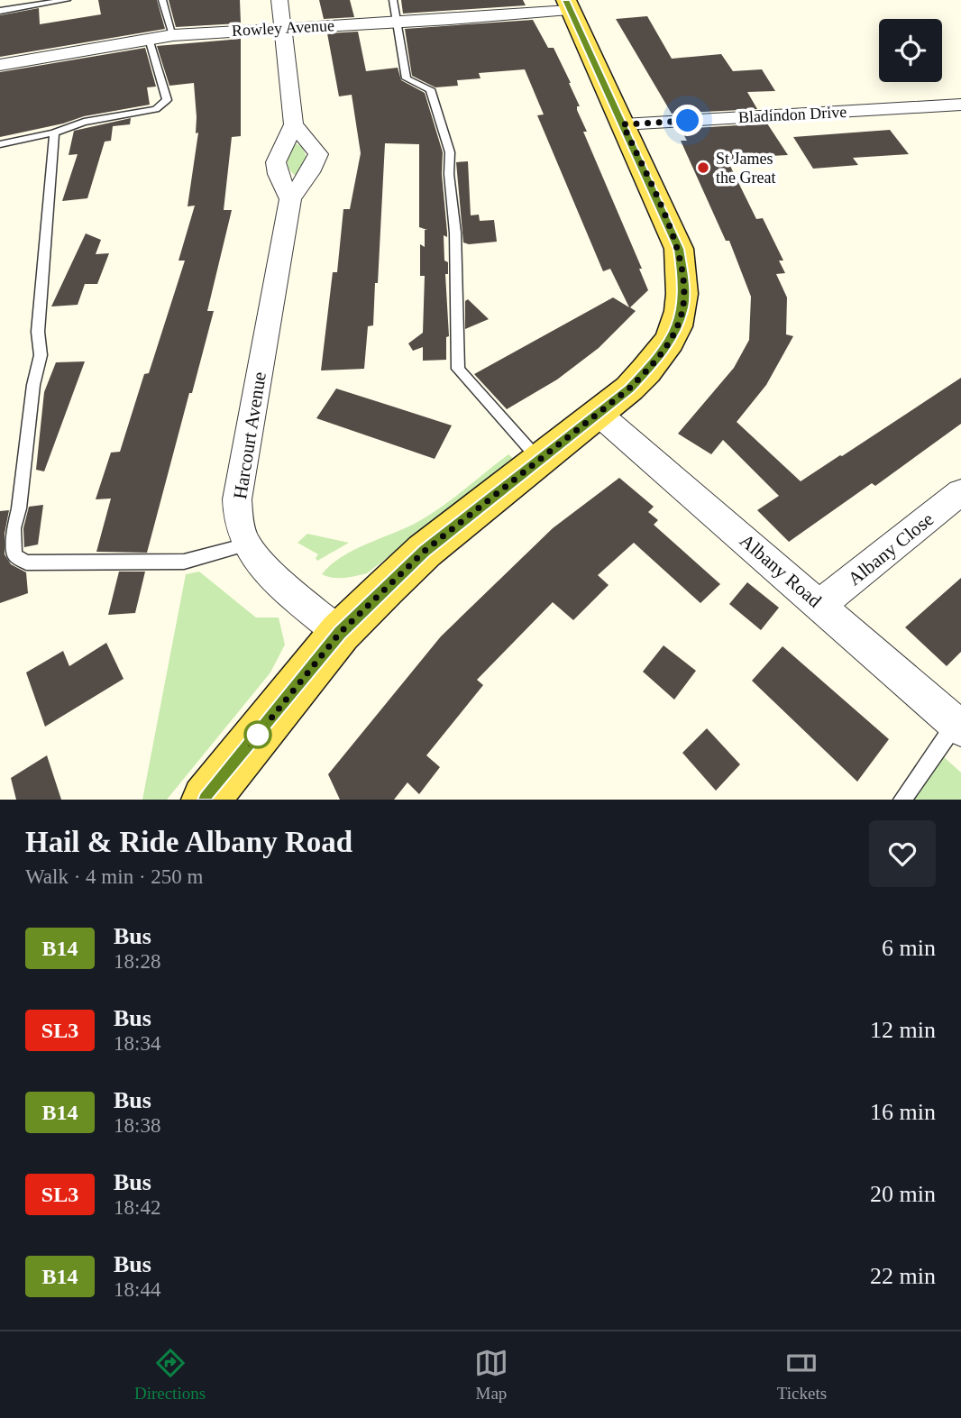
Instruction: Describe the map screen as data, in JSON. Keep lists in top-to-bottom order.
{
  "streets": {
    "street": [
      "Rowley Avenue",
      "Bladindon Drive",
      "Harcourt Avenue",
      "Albany Close",
      "Albany Road"
    ]
  },
  "crossings": [
    ["Albany Close", "Albany Road"]
  ],
  "places": ["St James the Great"],
  "lines": ["bus line B14"],
  "page": {
    "heading": ["Hail & Ride Albany Road", "Walk · 4 min · 250 m"],
    "list": [
      {
        "mark": "B14",
        "name": "Bus",
        "note": "18:28",
        "value": "6 min"
      },
      {
        "mark": "SL3",
        "name": "Bus",
        "note": "18:34",
        "value": "12 min"
      },
      {
        "mark": "B14",
        "name": "Bus",
        "note": "18:38",
        "value": "16 min"
      },
      {
        "mark": "SL3",
        "name": "Bus",
        "note": "18:42",
        "value": "20 min"
      },
      {
        "mark": "B14",
        "name": "Bus",
        "note": "18:44",
        "value": "22 min"
      }
    ],
    "tabs": ["Directions", "Map", "Tickets"]
  }
}
